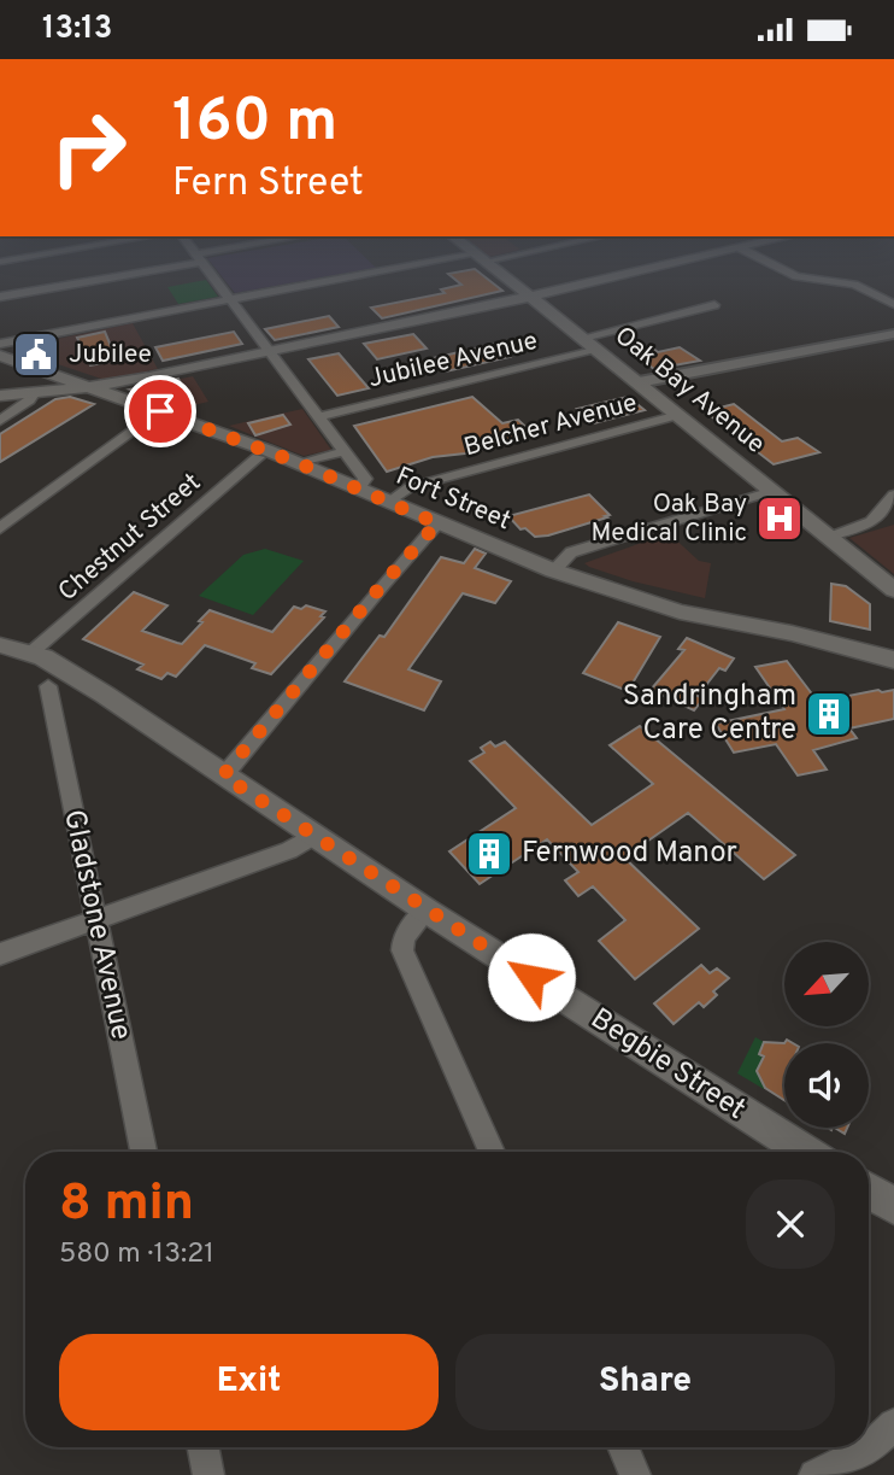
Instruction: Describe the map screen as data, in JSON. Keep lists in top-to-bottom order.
{
  "streets": {
    "main road": ["Oak Bay Avenue", "Fort Street", "Begbie Street"],
    "street": [
      "Jubilee Avenue",
      "Belcher Avenue",
      "Chestnut Street",
      "Gladstone Avenue"
    ]
  },
  "crossings": [
    ["Jubilee Avenue", "Oak Bay Avenue"],
    ["Oak Bay Avenue", "Belcher Avenue"],
    ["Belcher Avenue", "Fort Street"],
    ["Chestnut Street", "Begbie Street"]
  ],
  "places": {
    "public building": ["Jubilee"],
    "hospital": ["Oak Bay Medical Clinic"],
    "building": ["Sandringham Care Centre", "Fernwood Manor"]
  },
  "north": "bottom left",
  "page": {
    "status": "13:13",
    "turn": ["160 m", "Fern Street"],
    "heading": ["8 min", "580 m · 13:21"],
    "buttons": ["Exit", "Share"]
  }
}
